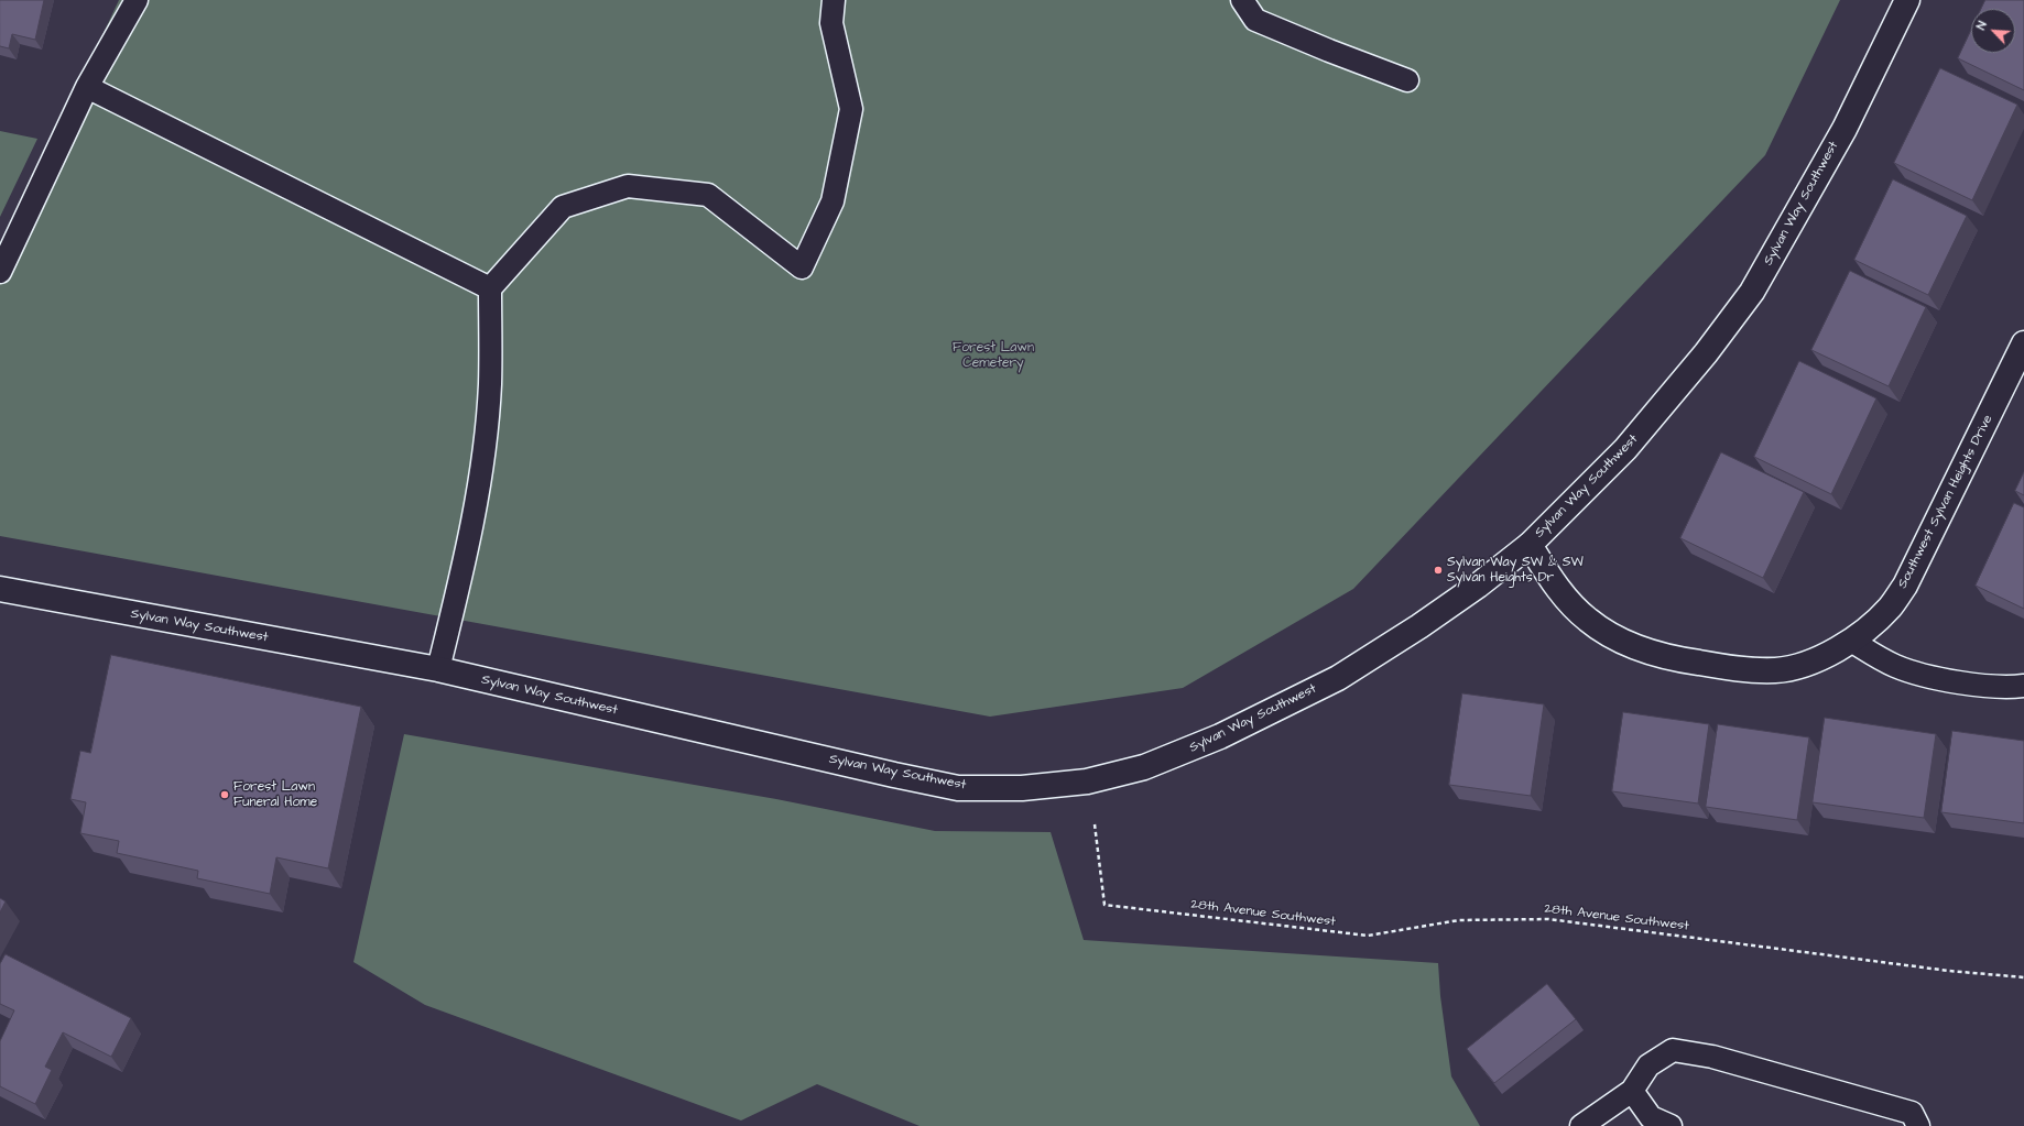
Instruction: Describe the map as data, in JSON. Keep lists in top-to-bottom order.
{
  "streets": {
    "street": ["Sylvan Way Southwest", "Southwest Sylvan Heights Drive"],
    "path": ["28th Avenue Southwest"]
  },
  "crossings": [
    ["Sylvan Way Southwest", "Southwest Sylvan Heights Drive"]
  ],
  "parks": ["Forest Lawn Cemetery"],
  "places": ["Sylvan Way SW & SW Sylvan Heights Dr", "Forest Lawn Funeral Home"],
  "north": "top left"
}
